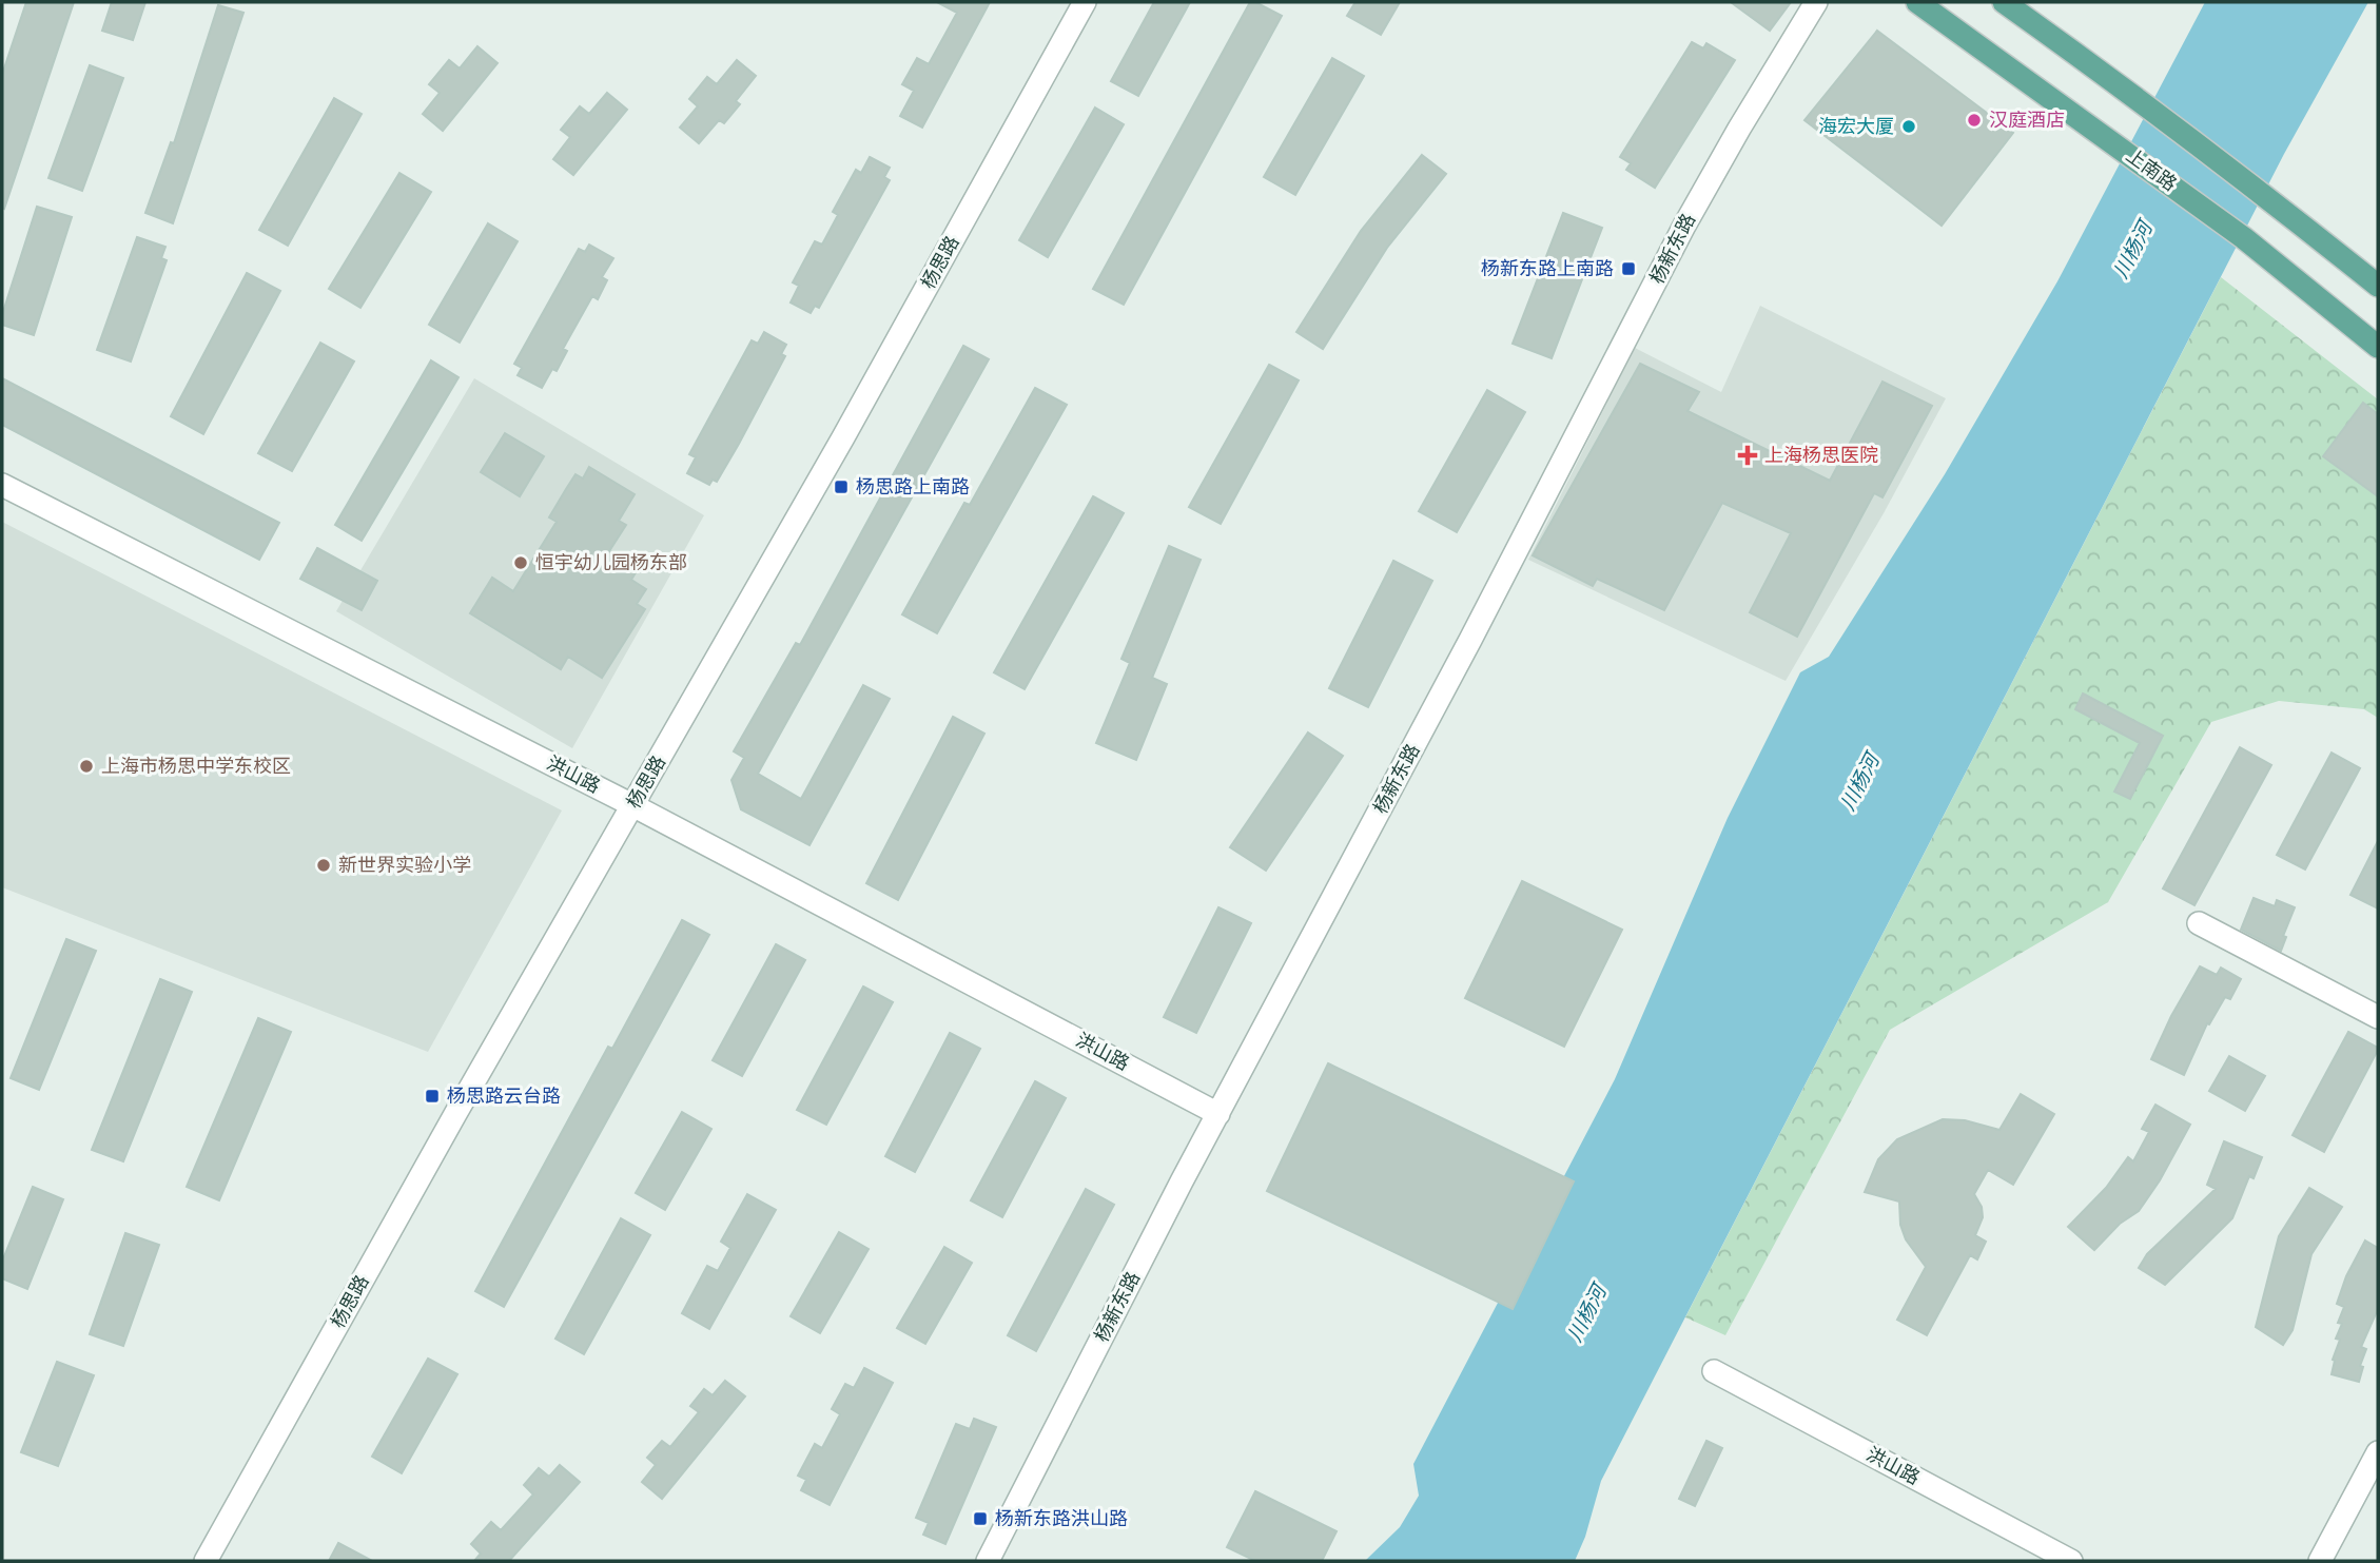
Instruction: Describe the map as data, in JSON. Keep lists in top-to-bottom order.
{
  "streets": {
    "main road": ["上南路"],
    "street": ["杨新东路", "杨思路", "洪山路"]
  },
  "crossings": [
    ["杨新东路", "洪山路"],
    ["杨思路", "洪山路"]
  ],
  "water": ["川杨河"],
  "places": {
    "other": [
      "汉庭酒店",
      "海宏大厦",
      "恒宇幼儿园杨东部",
      "上海市杨思中学东校区",
      "新世界实验小学"
    ],
    "transit": [
      "杨新东路上南路",
      "杨思路上南路",
      "杨思路云台路",
      "杨新东路洪山路"
    ],
    "health": ["上海杨思医院"]
  }
}
